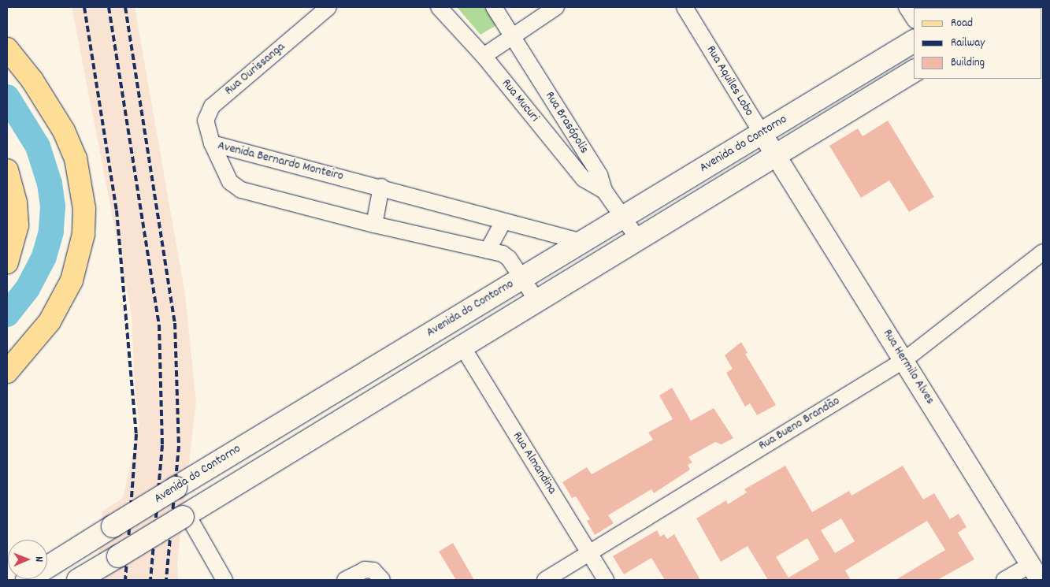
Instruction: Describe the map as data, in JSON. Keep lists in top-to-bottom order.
{
  "streets": {
    "main road": ["Avenida do Contorno"],
    "street": [
      "Rua Ourissanga",
      "Rua Aquiles Lobo",
      "Rua Mucuri",
      "Rua Brasópolis",
      "Avenida Bernardo Monteiro",
      "Rua Hermilo Alves",
      "Rua Bueno Brandão",
      "Rua Almandina"
    ]
  },
  "crossings": [
    ["Rua Ourissanga", "Avenida Bernardo Monteiro"],
    ["Rua Aquiles Lobo", "Avenida do Contorno"],
    ["Rua Aquiles Lobo", "Rua Hermilo Alves"],
    ["Rua Mucuri", "Rua Brasópolis"],
    ["Rua Brasópolis", "Avenida do Contorno"],
    ["Avenida do Contorno", "Avenida Bernardo Monteiro"],
    ["Avenida do Contorno", "Rua Hermilo Alves"],
    ["Avenida do Contorno", "Rua Almandina"],
    ["Rua Hermilo Alves", "Rua Bueno Brandão"],
    ["Rua Bueno Brandão", "Rua Almandina"]
  ],
  "legend": ["Road", "Railway", "Building"],
  "north": "right"
}
